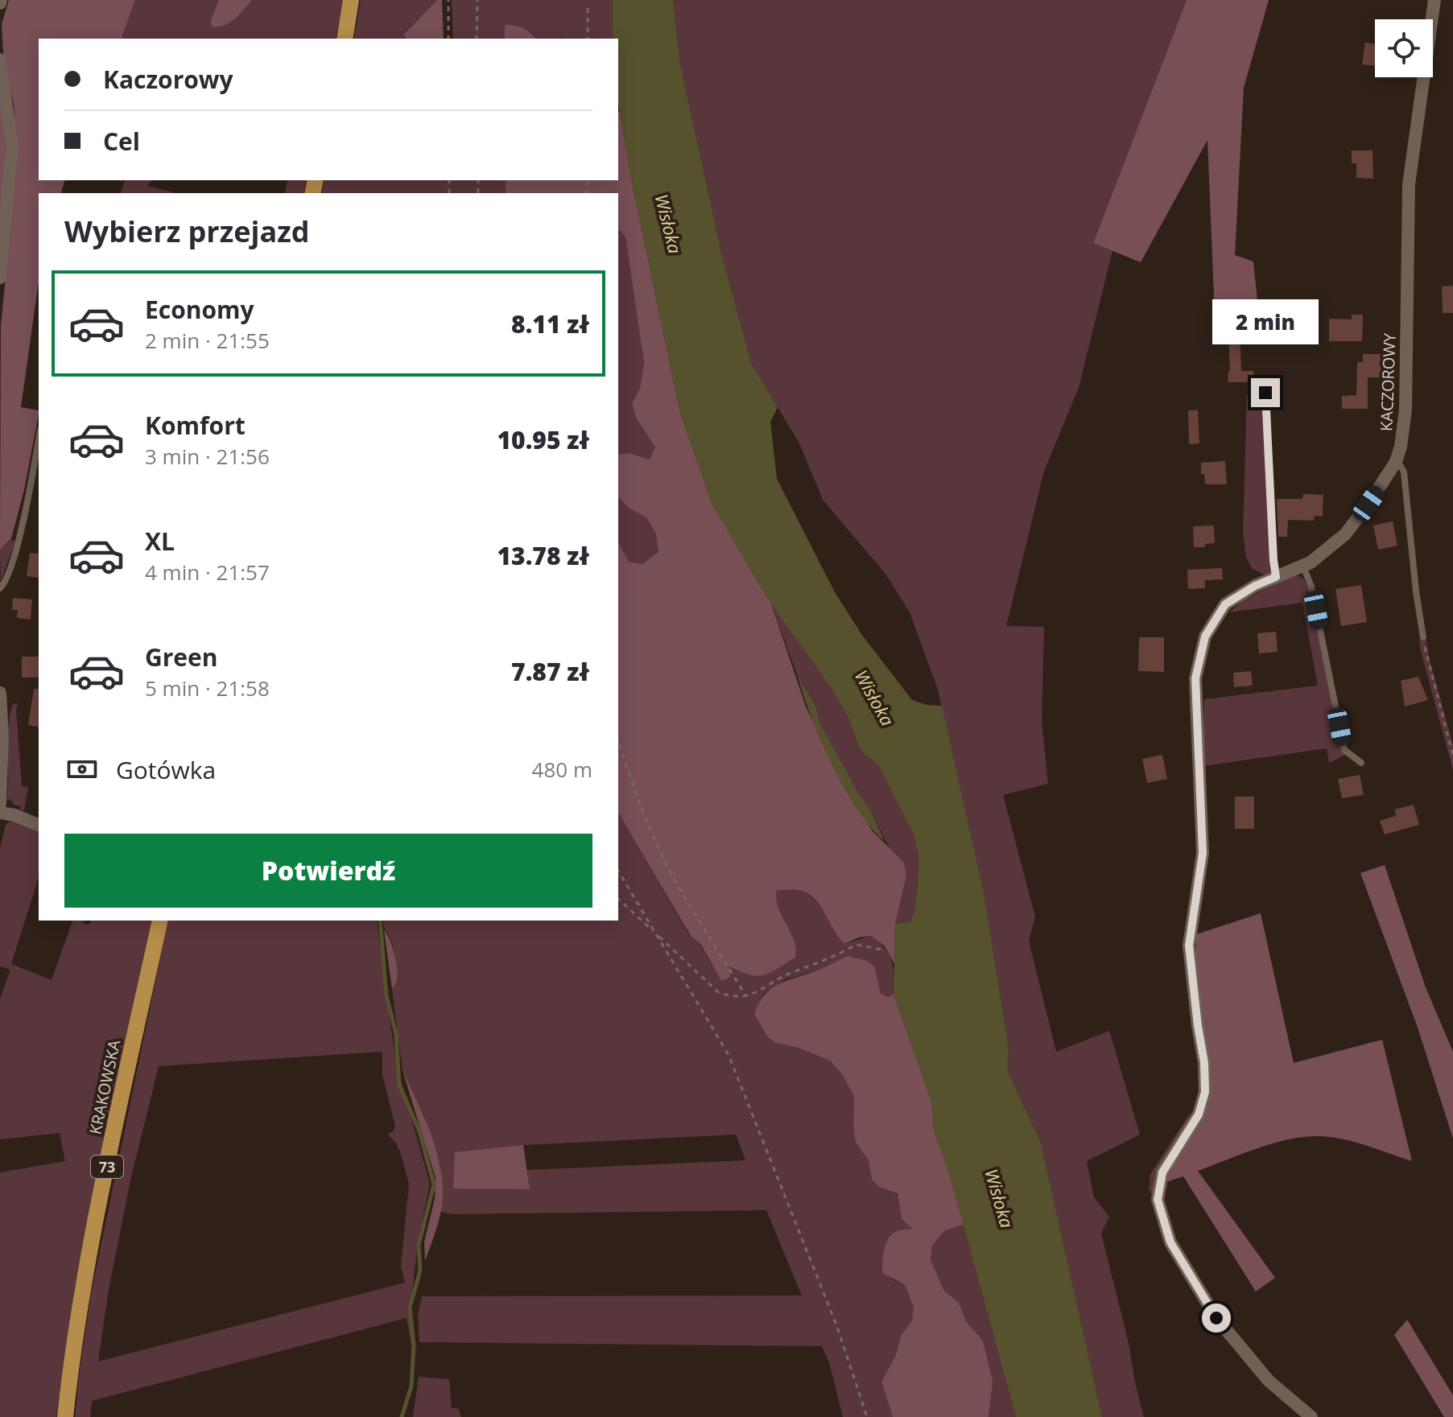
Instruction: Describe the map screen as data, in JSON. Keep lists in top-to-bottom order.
{
  "streets": {
    "main road": ["KRAKOWSKA", "73"],
    "street": ["KACZOROWY"]
  },
  "water": ["Wisłoka"],
  "page": {
    "banner": ["Kaczorowy", "Cel"],
    "heading": "Wybierz przejazd",
    "list": [
      {
        "name": "Economy",
        "note": "2 min · 21:55",
        "value": "8.11 zł"
      },
      {
        "name": "Komfort",
        "note": "3 min · 21:56",
        "value": "10.95 zł"
      },
      {
        "name": "XL",
        "note": "4 min · 21:57",
        "value": "13.78 zł"
      },
      {
        "name": "Green",
        "note": "5 min · 21:58",
        "value": "7.87 zł"
      }
    ],
    "bubble": "2 min",
    "pay": ["Gotówka", "480 m"],
    "buttons": "Potwierdź"
  }
}
